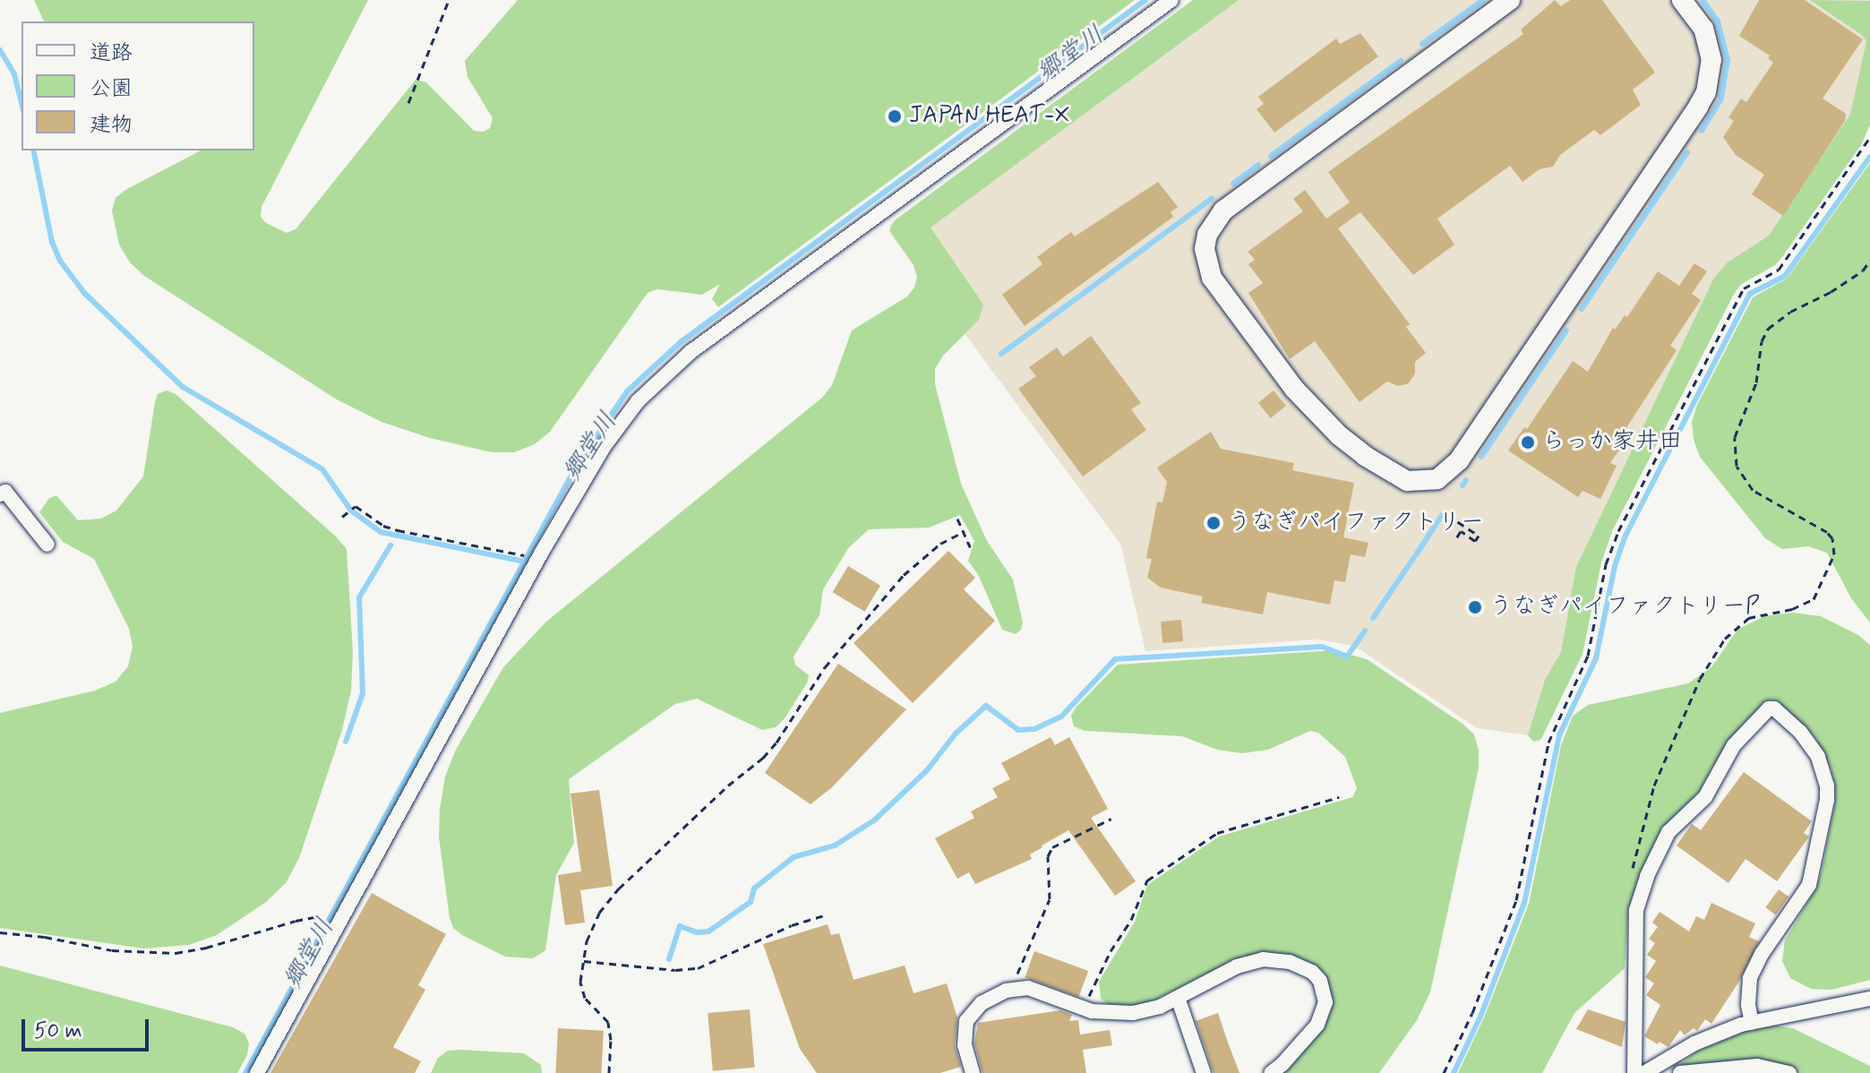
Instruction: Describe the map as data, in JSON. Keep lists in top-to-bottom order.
{
  "water": ["郷堂川"],
  "places": [
    "JAPAN HEAT-X",
    "らっか家井田",
    "うなぎパイファクトリー",
    "うなぎパイファクトリーP"
  ],
  "legend": ["道路", "公園", "建物"],
  "scale_bar": "50 m"
}
